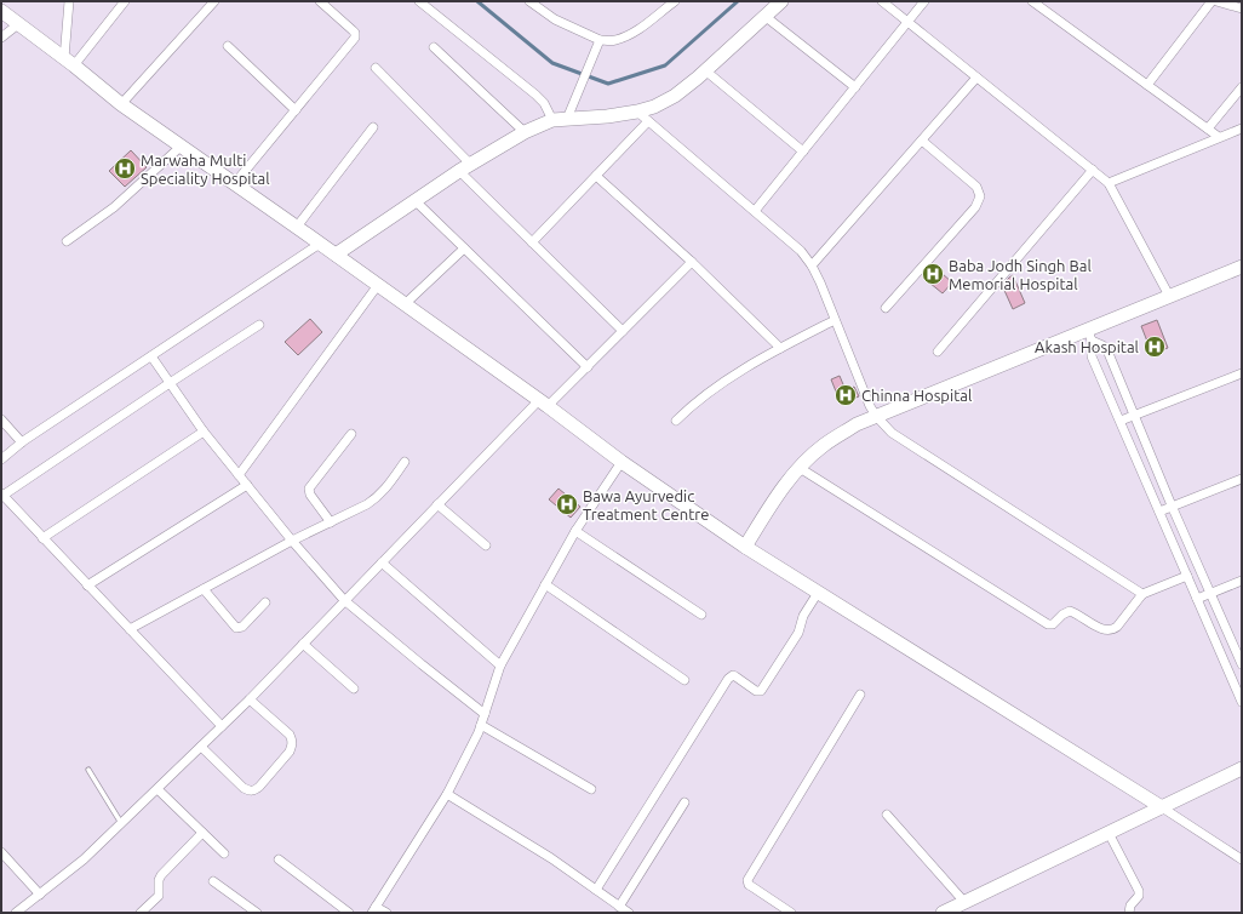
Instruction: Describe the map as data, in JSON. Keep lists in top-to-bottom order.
{
  "places": {
    "hospital": [
      "Marwaha Multi Speciality Hospital",
      "Baba Jodh Singh Bal Memorial Hospital",
      "Akash Hospital",
      "Chinna Hospital",
      "Bawa Ayurvedic Treatment Centre"
    ]
  }
}
